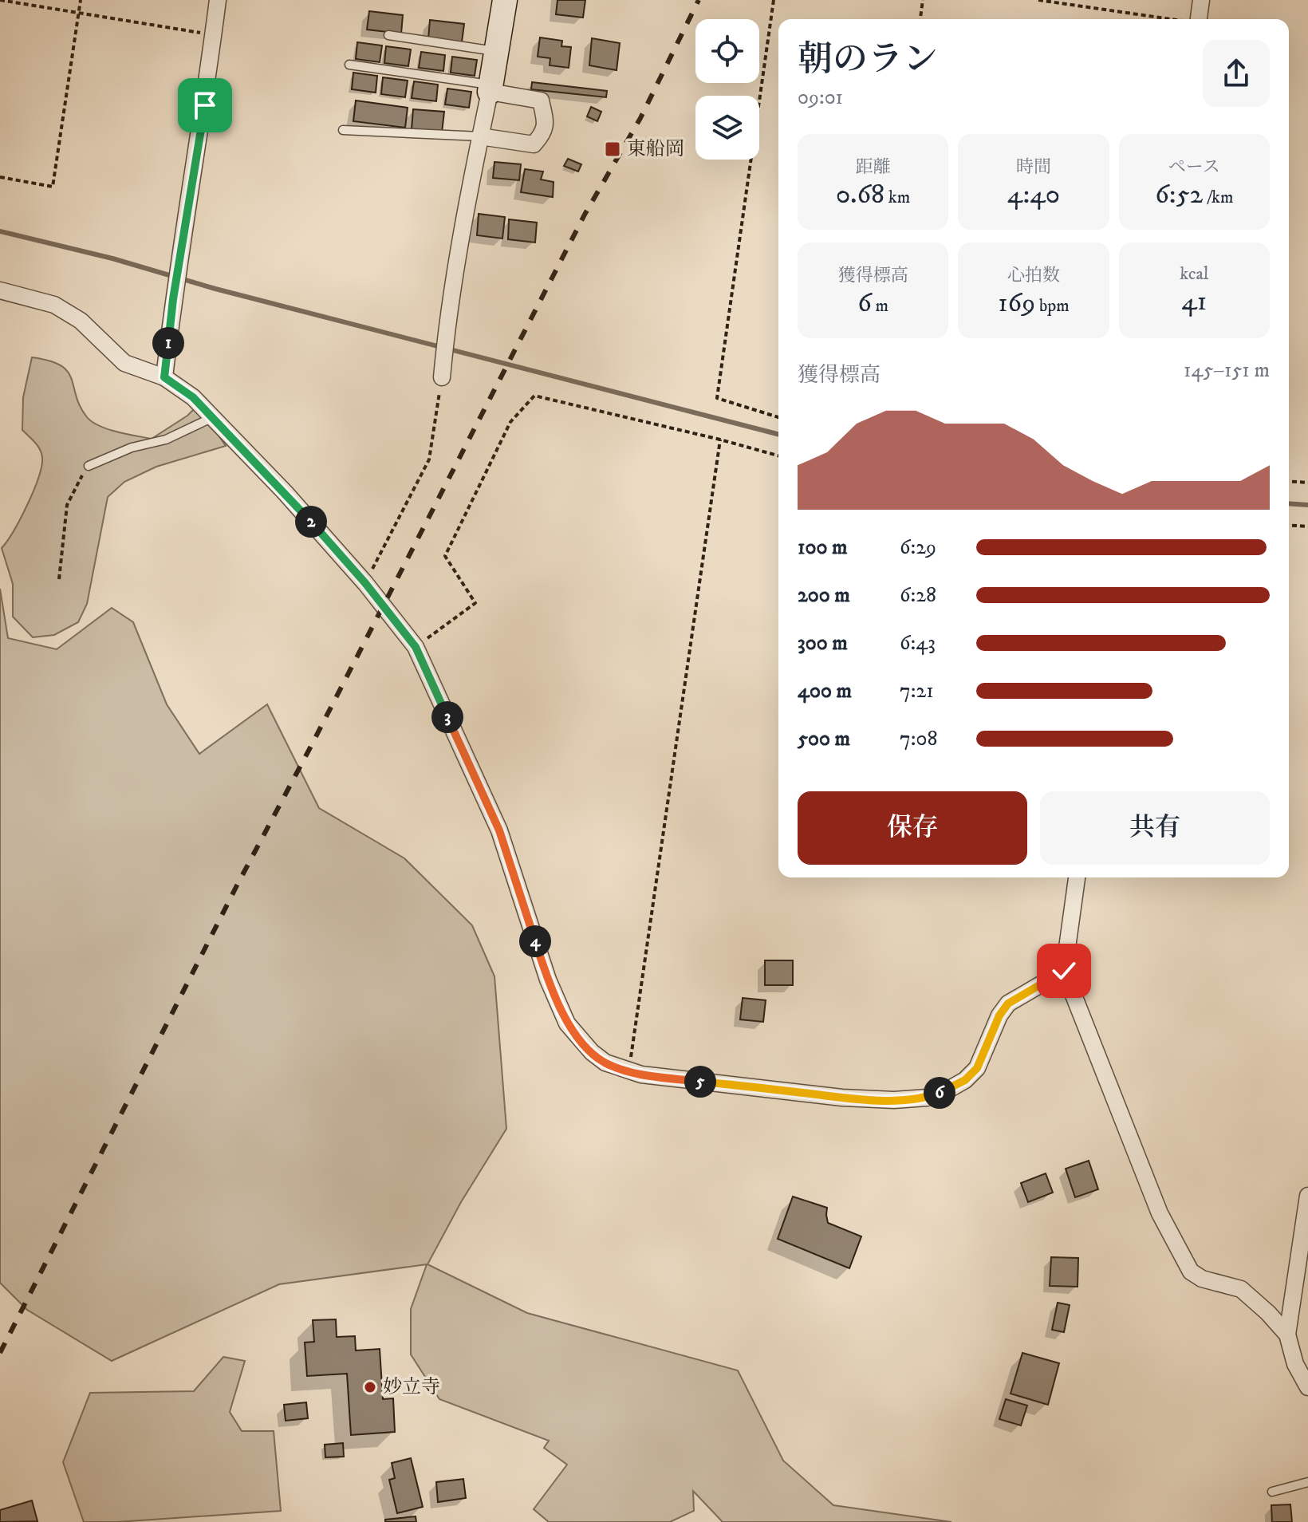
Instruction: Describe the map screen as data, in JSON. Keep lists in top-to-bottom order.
{
  "places": {
    "transit": ["東船岡"],
    "other": ["妙立寺"]
  },
  "page": {
    "heading": ["朝のラン", "09:01"],
    "stats": [
      ["距離", "0.68 km"],
      ["時間", "4:40"],
      ["ペース", "6:52 /km"],
      ["獲得標高", "6 m"],
      ["心拍数", "169 bpm"],
      ["kcal", "41"]
    ],
    "pins": [
      "1",
      "2",
      "3",
      "4",
      "5",
      "6"
    ],
    "chart": ["獲得標高", "145–151 m"],
    "list": [
      {
        "name": "100 m",
        "note": "6:29"
      },
      {
        "name": "200 m",
        "note": "6:28"
      },
      {
        "name": "300 m",
        "note": "6:43"
      },
      {
        "name": "400 m",
        "note": "7:21"
      },
      {
        "name": "500 m",
        "note": "7:08"
      }
    ],
    "buttons": ["保存", "共有"]
  }
}
